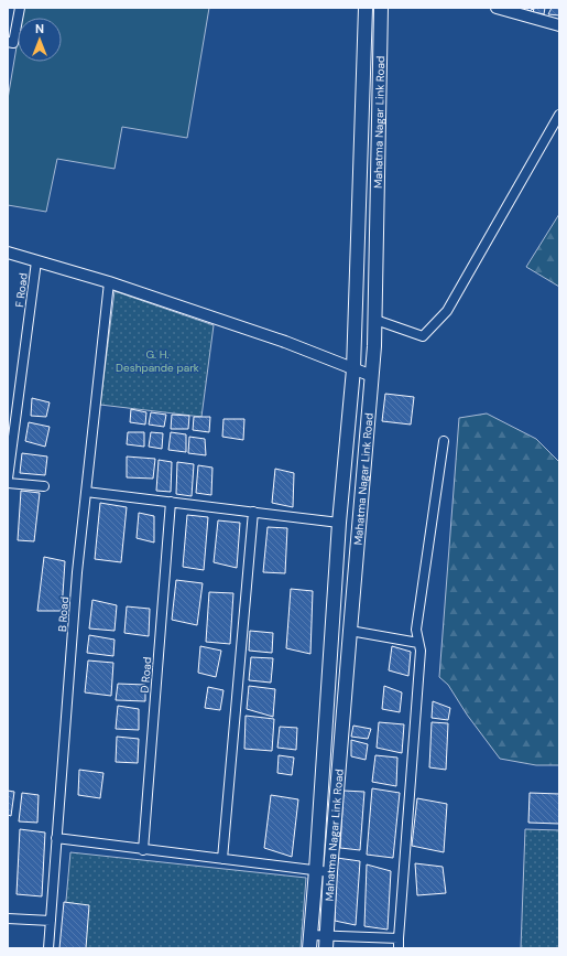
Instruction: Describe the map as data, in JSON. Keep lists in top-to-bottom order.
{
  "streets": {
    "main road": ["Mahatma Nagar Link Road"],
    "street": ["F Road", "B Road", "D Road"]
  },
  "parks": ["G. H. Deshpande park"],
  "north": "top"
}
